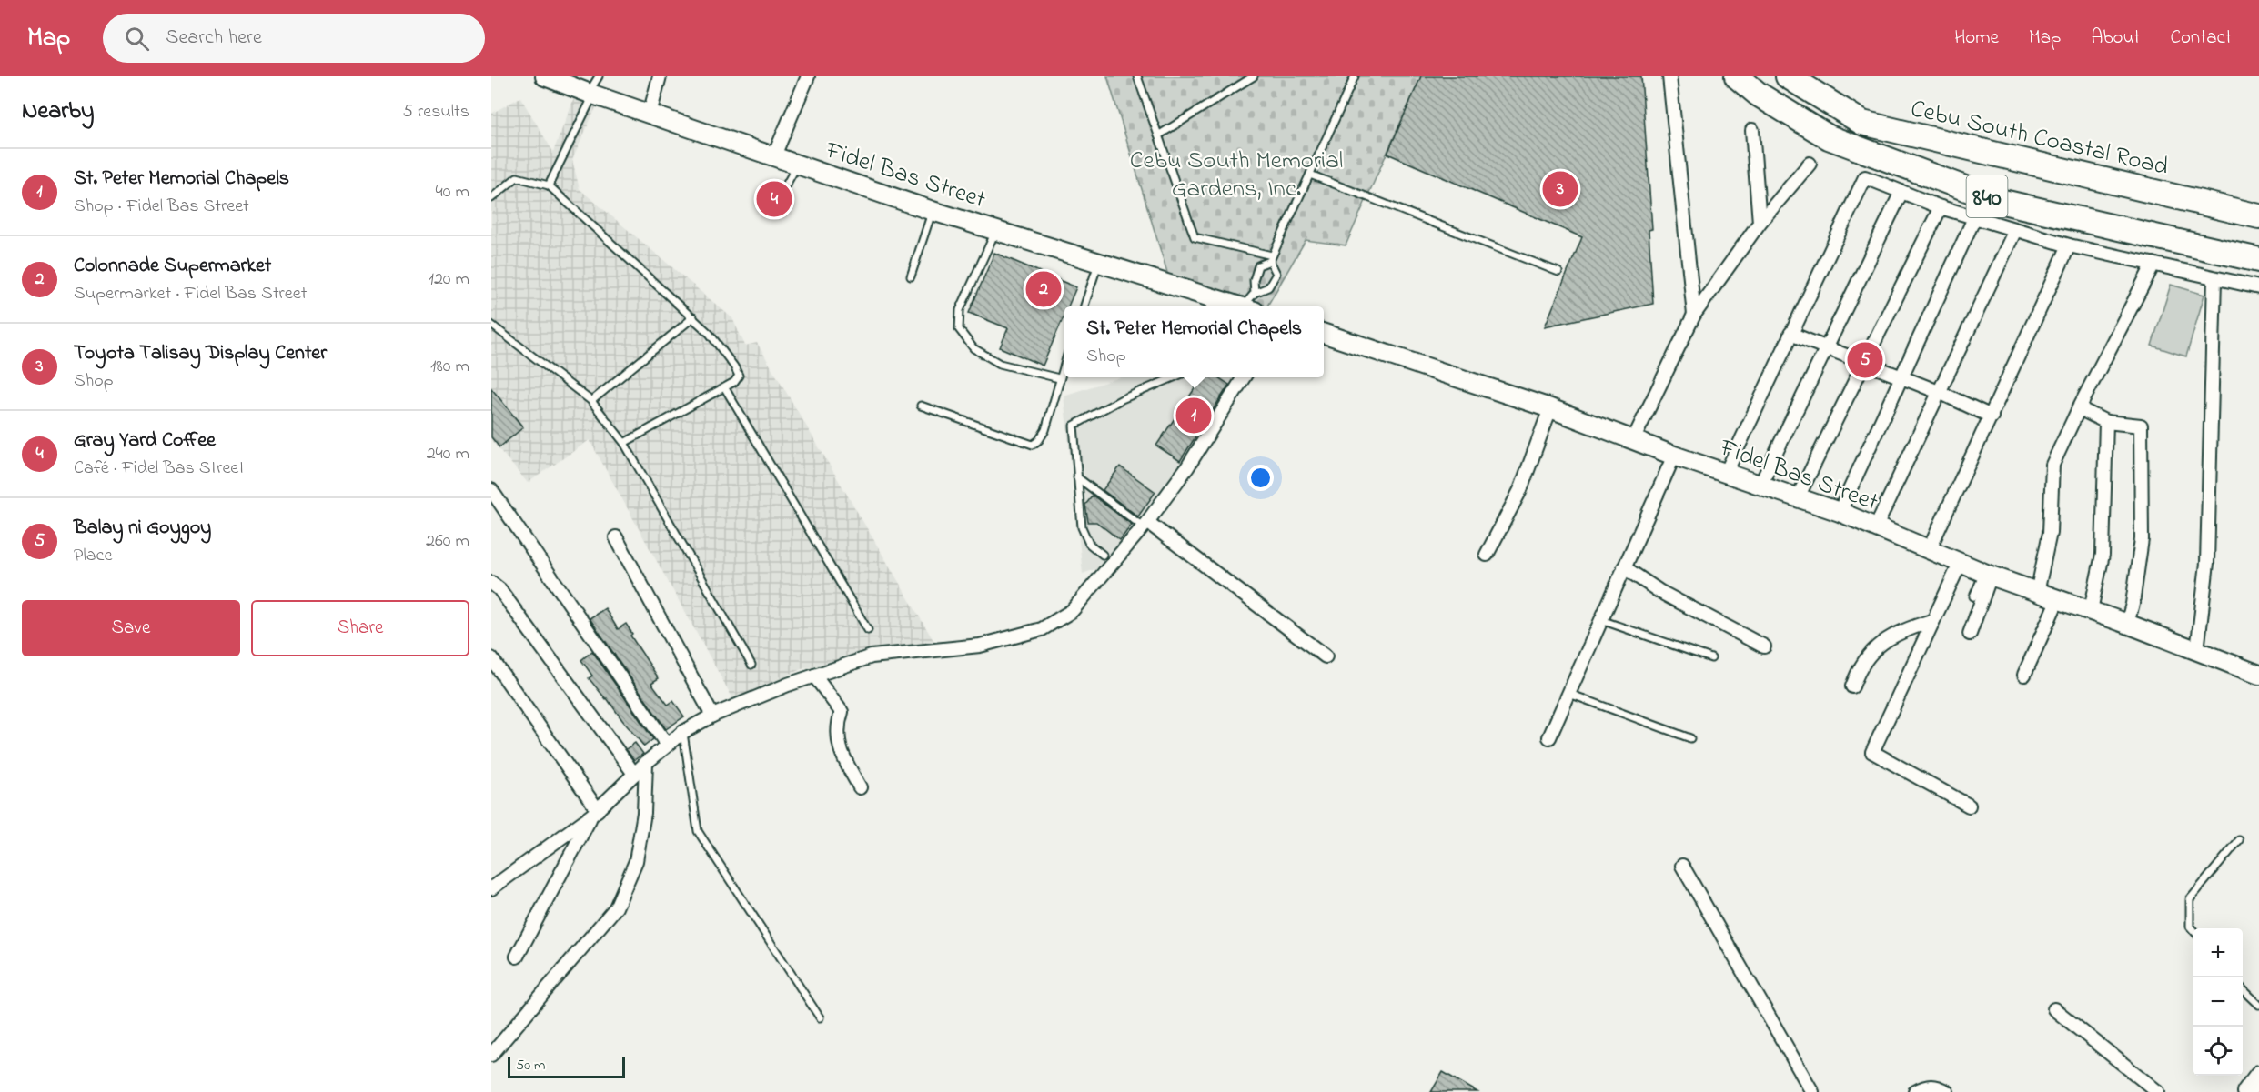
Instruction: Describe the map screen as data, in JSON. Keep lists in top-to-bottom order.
{
  "streets": {
    "highway": ["Cebu South Coastal Road", "840"],
    "street": ["Fidel Bas Street"]
  },
  "parks": ["Cebu South Memorial Gardens, Inc."],
  "scale_bar": "50 m",
  "page": {
    "header": "Map",
    "search": "Search here",
    "nav": [
      "Home",
      "Map",
      "About",
      "Contact"
    ],
    "heading": ["Nearby", "5 results"],
    "list": [
      {
        "mark": "1",
        "name": "St. Peter Memorial Chapels",
        "note": "Shop · Fidel Bas Street",
        "value": "40 m"
      },
      {
        "mark": "2",
        "name": "Colonnade Supermarket",
        "note": "Supermarket · Fidel Bas Street",
        "value": "120 m"
      },
      {
        "mark": "3",
        "name": "Toyota Talisay Display Center",
        "note": "Shop",
        "value": "180 m"
      },
      {
        "mark": "4",
        "name": "Gray Yard Coffee",
        "note": "Café · Fidel Bas Street",
        "value": "240 m"
      },
      {
        "mark": "5",
        "name": "Balay ni Goygoy",
        "note": "Place",
        "value": "260 m"
      }
    ],
    "pins": [
      "3",
      "4",
      "2",
      "5",
      "1"
    ],
    "popup": ["St. Peter Memorial Chapels", "Shop"],
    "buttons": ["Save", "Share"],
    "map_buttons": ["+", "−"],
    "scale": "50 m"
  }
}
